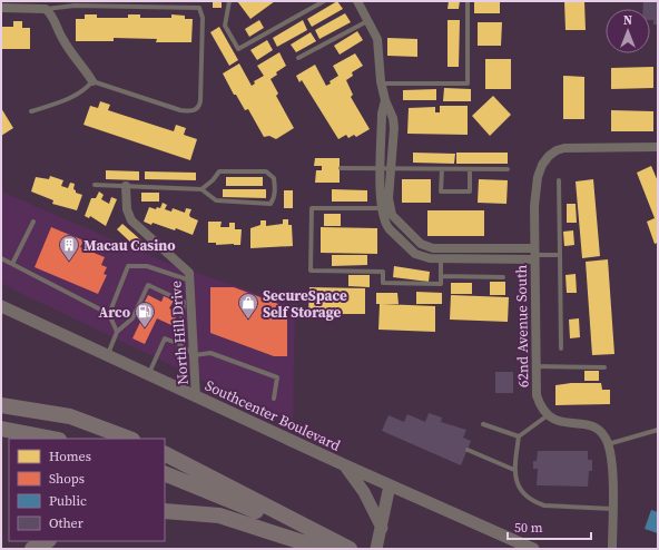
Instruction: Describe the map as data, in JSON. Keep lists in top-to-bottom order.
{
  "streets": {
    "main road": ["Southcenter Boulevard"],
    "street": ["62nd Avenue South", "North Hill Drive"]
  },
  "crossings": [
    ["North Hill Drive", "Southcenter Boulevard"]
  ],
  "places": {
    "building": ["Macau Casino"],
    "shop": ["SecureSpace Self Storage"],
    "fuel station": ["Arco"]
  },
  "legend": [
    "Homes",
    "Shops",
    "Public",
    "Other"
  ],
  "scale_bar": "50 m",
  "north": "top"
}
